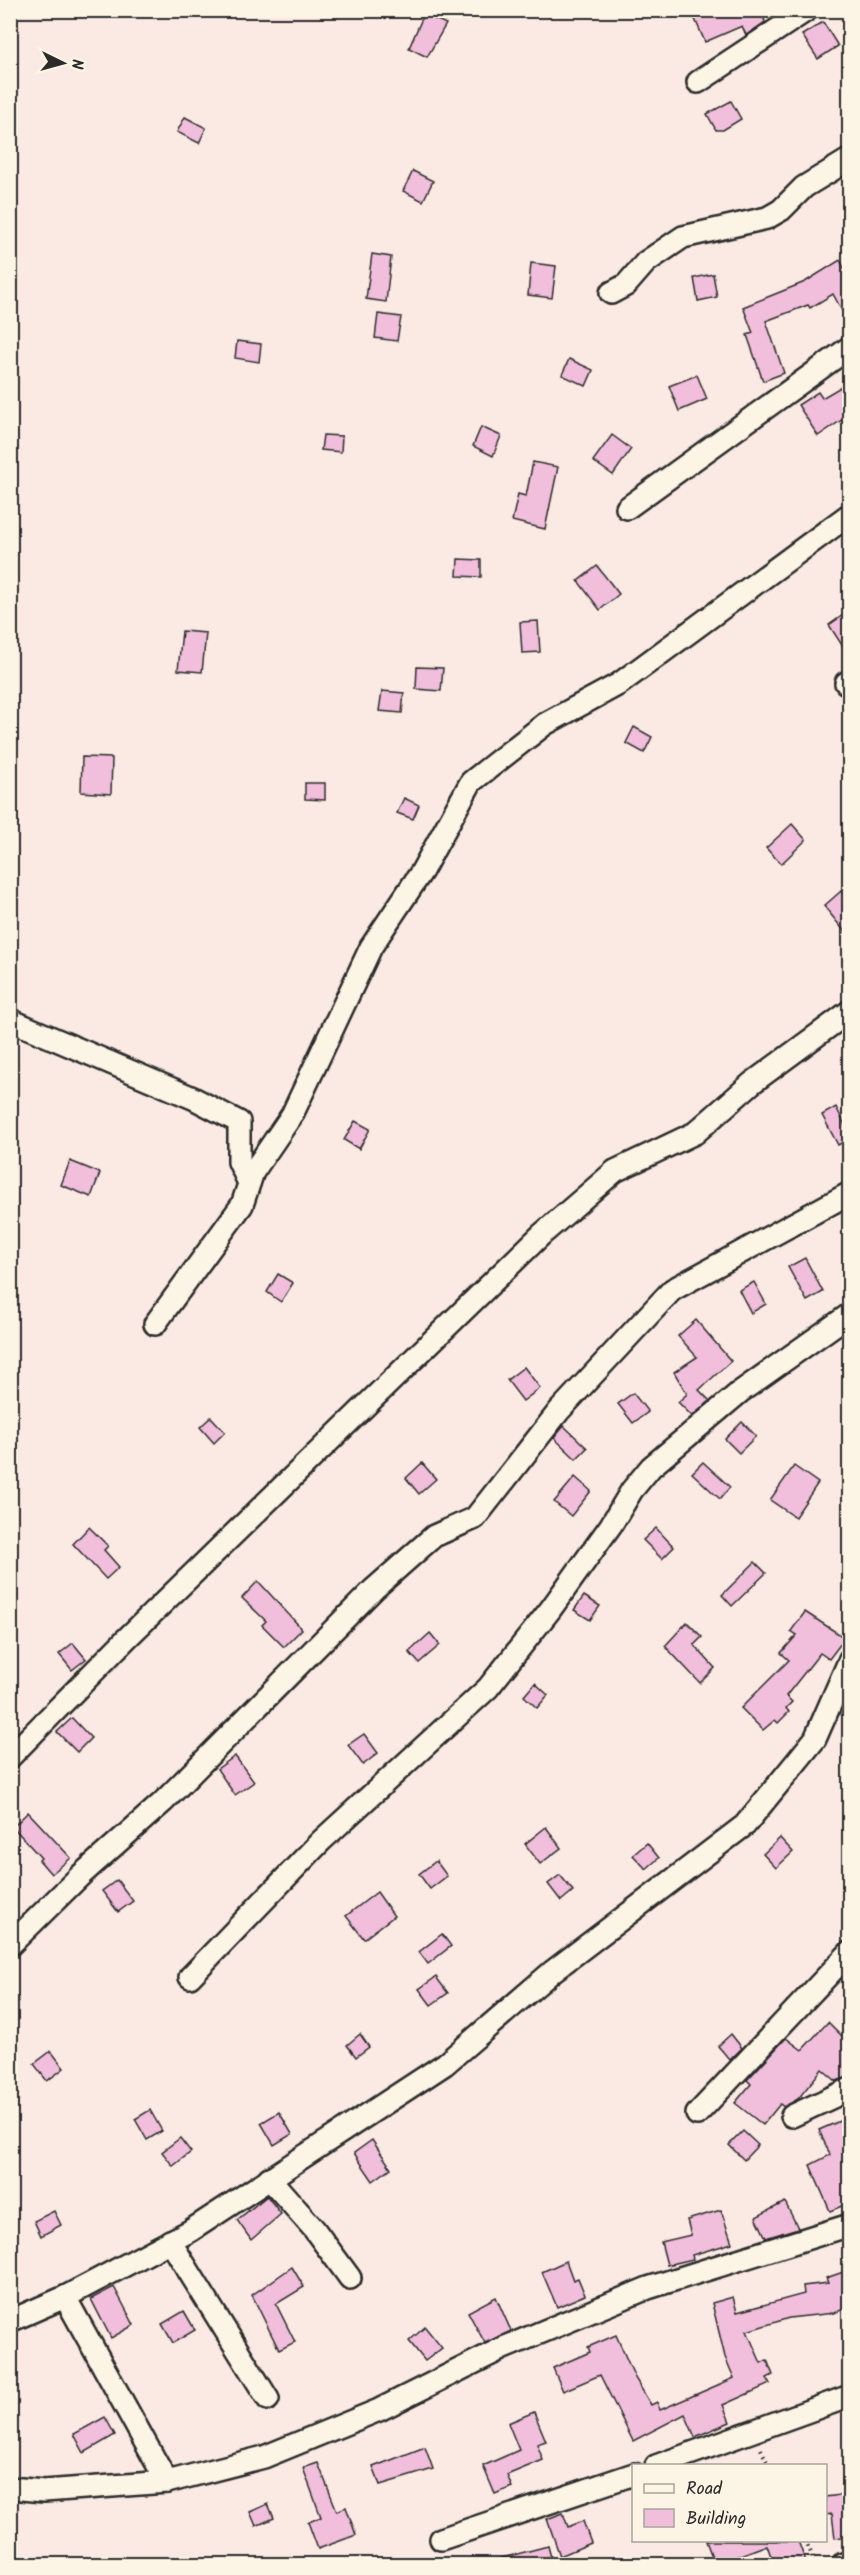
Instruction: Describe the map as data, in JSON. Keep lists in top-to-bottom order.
{
  "legend": ["Road", "Building"],
  "north": "right"
}
